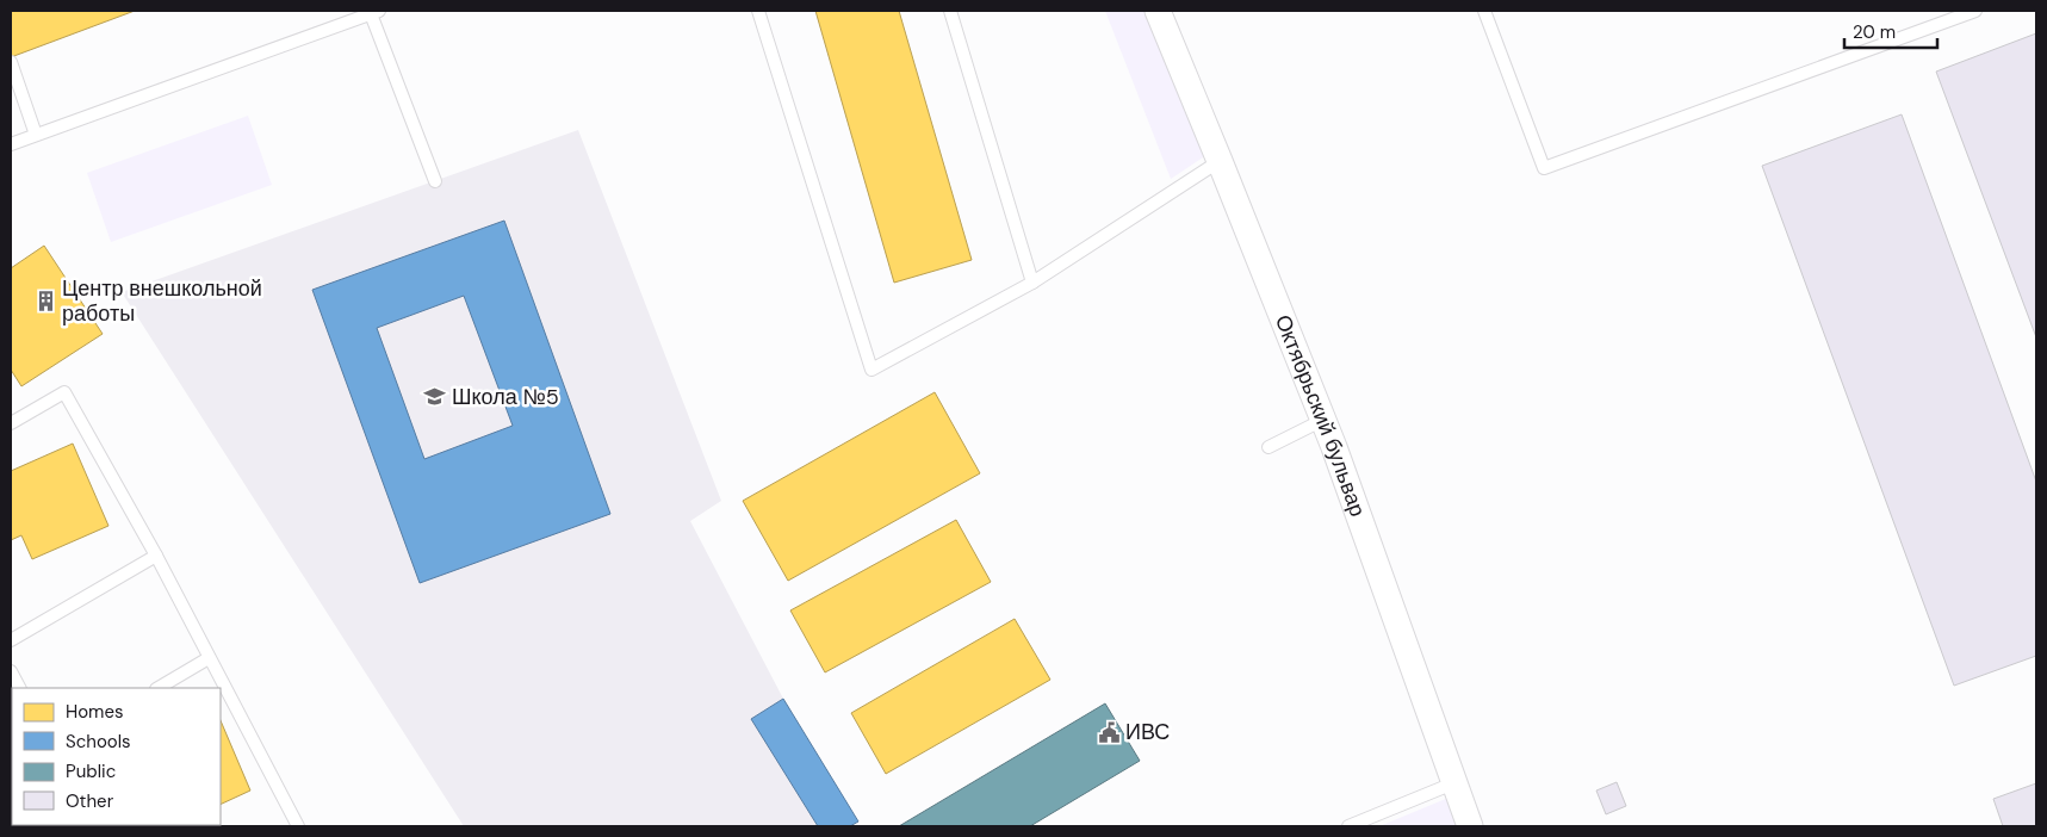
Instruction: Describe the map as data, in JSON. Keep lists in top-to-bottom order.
{
  "streets": {
    "street": ["Октябрьский бульвар"]
  },
  "places": {
    "building": ["Центр внешкольной работы"],
    "school or university": ["Школа №5"],
    "public building": ["ИВС"]
  },
  "legend": [
    "Homes",
    "Schools",
    "Public",
    "Other"
  ],
  "scale_bar": "20 m"
}
